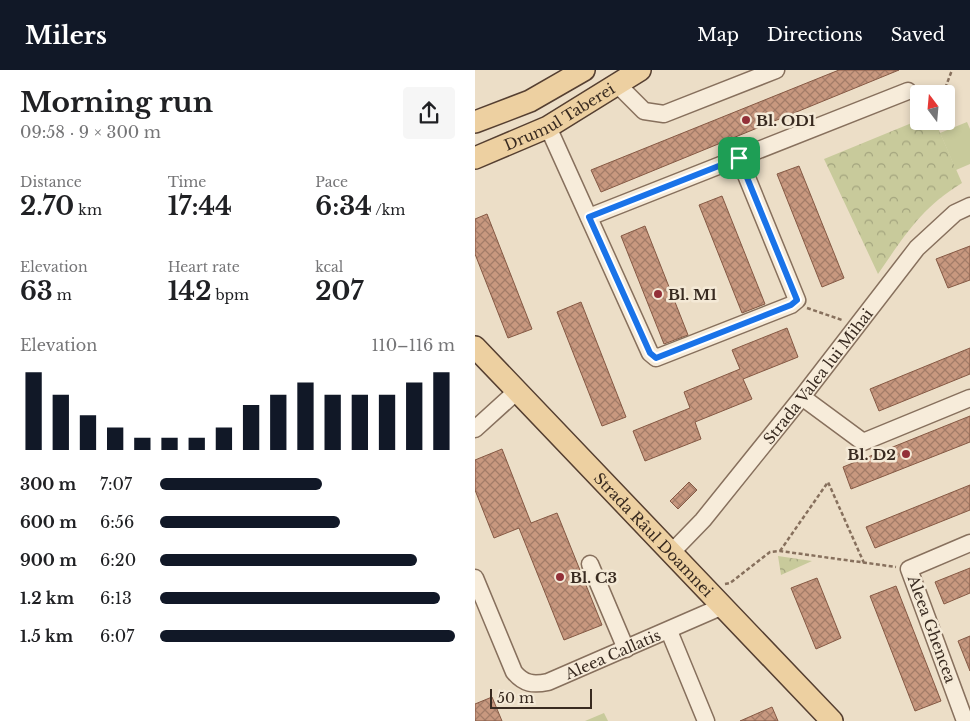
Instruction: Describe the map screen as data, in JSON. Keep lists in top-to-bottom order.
{
  "streets": {
    "main road": ["Drumul Taberei", "Strada Râul Doamnei"],
    "street": ["Strada Valea lui Mihai", "Aleea Ghencea", "Aleea Callatis"]
  },
  "crossings": [
    ["Strada Valea lui Mihai", "Strada Râul Doamnei"],
    ["Strada Râul Doamnei", "Aleea Callatis"]
  ],
  "places": [
    "Bl. OD1",
    "Bl. M1",
    "Bl. D2",
    "Bl. C3"
  ],
  "scale_bar": "50 m",
  "north": "top",
  "page": {
    "header": "Milers",
    "nav": ["Map", "Directions", "Saved"],
    "heading": ["Morning run", "09:58 · 9 × 300 m"],
    "stats": [
      ["Distance", "2.70 km"],
      ["Time", "17:44"],
      ["Pace", "6:34 /km"],
      ["Elevation", "63 m"],
      ["Heart rate", "142 bpm"],
      ["kcal", "207"]
    ],
    "chart": ["Elevation", "110–116 m"],
    "list": [
      {
        "name": "300 m",
        "note": "7:07"
      },
      {
        "name": "600 m",
        "note": "6:56"
      },
      {
        "name": "900 m",
        "note": "6:20"
      },
      {
        "name": "1.2 km",
        "note": "6:13"
      },
      {
        "name": "1.5 km",
        "note": "6:07"
      }
    ],
    "scale": "50 m"
  }
}
